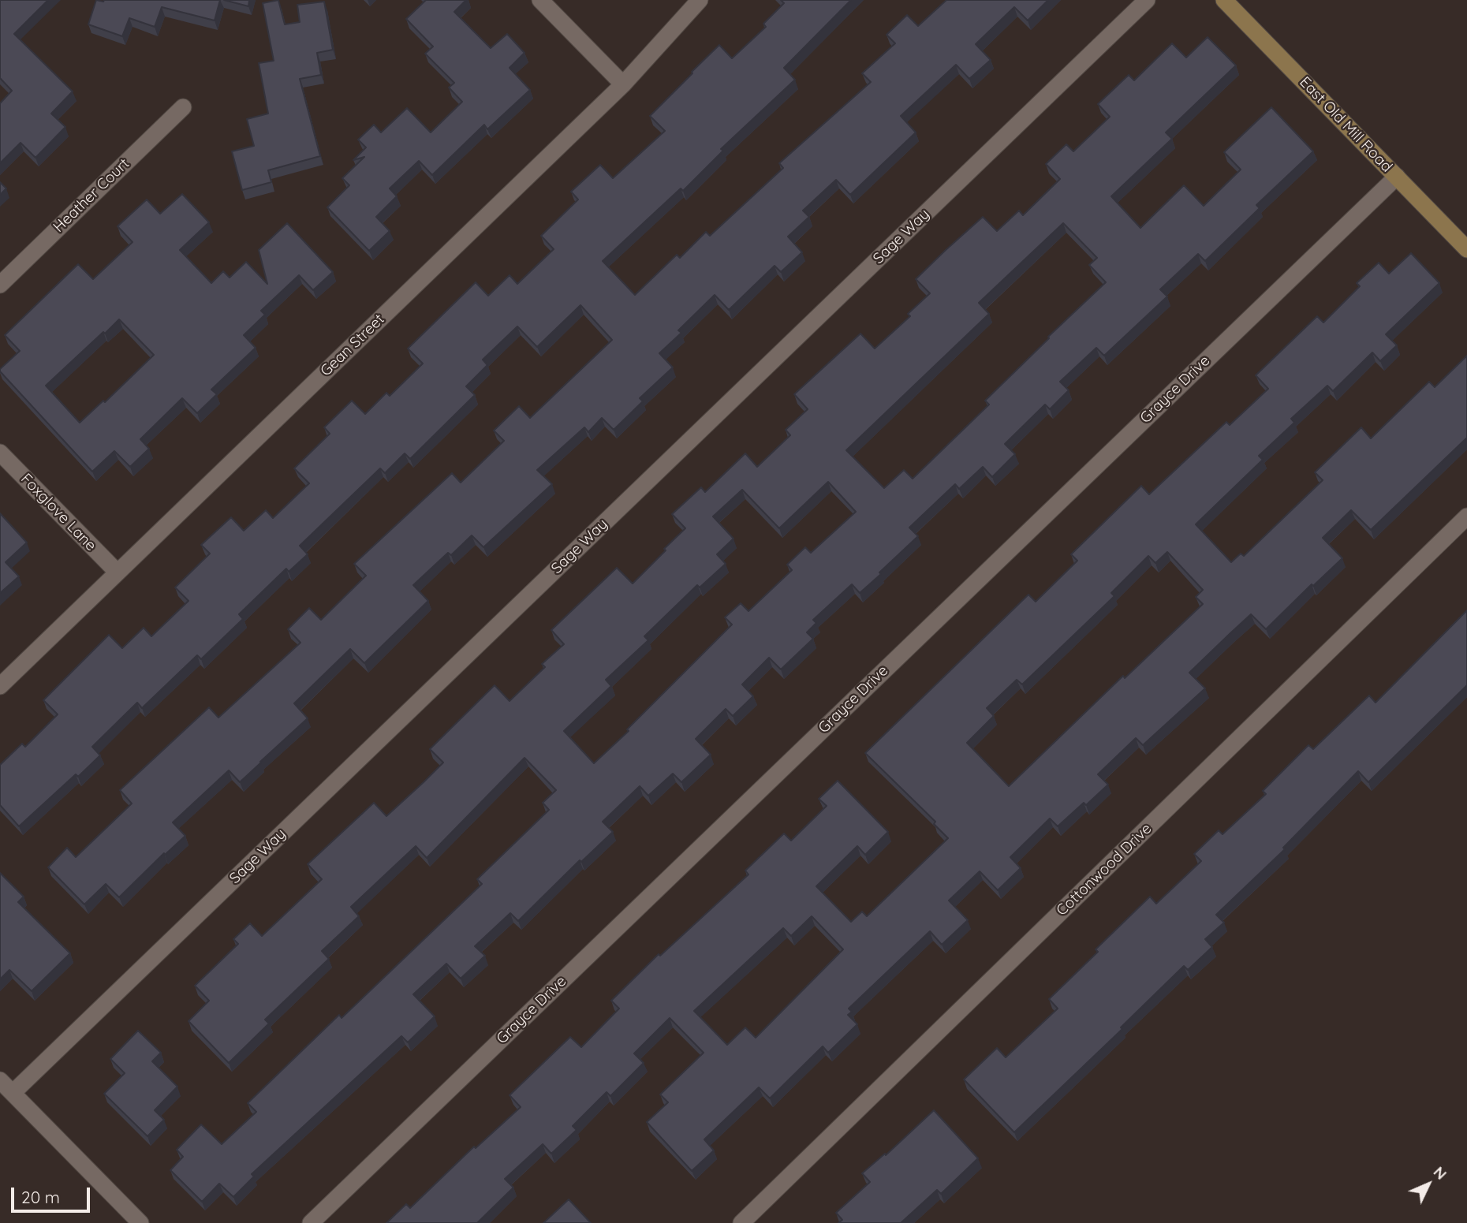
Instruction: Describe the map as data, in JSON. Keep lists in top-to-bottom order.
{
  "streets": {
    "street": [
      "East Old Mill Road",
      "Heather Court",
      "Sage Way",
      "Gean Street",
      "Grayce Drive",
      "Foxglove Lane",
      "Cottonwood Drive"
    ]
  },
  "crossings": [
    ["East Old Mill Road", "Grayce Drive"],
    ["Gean Street", "Foxglove Lane"]
  ],
  "scale_bar": "20 m",
  "north": "top right"
}
